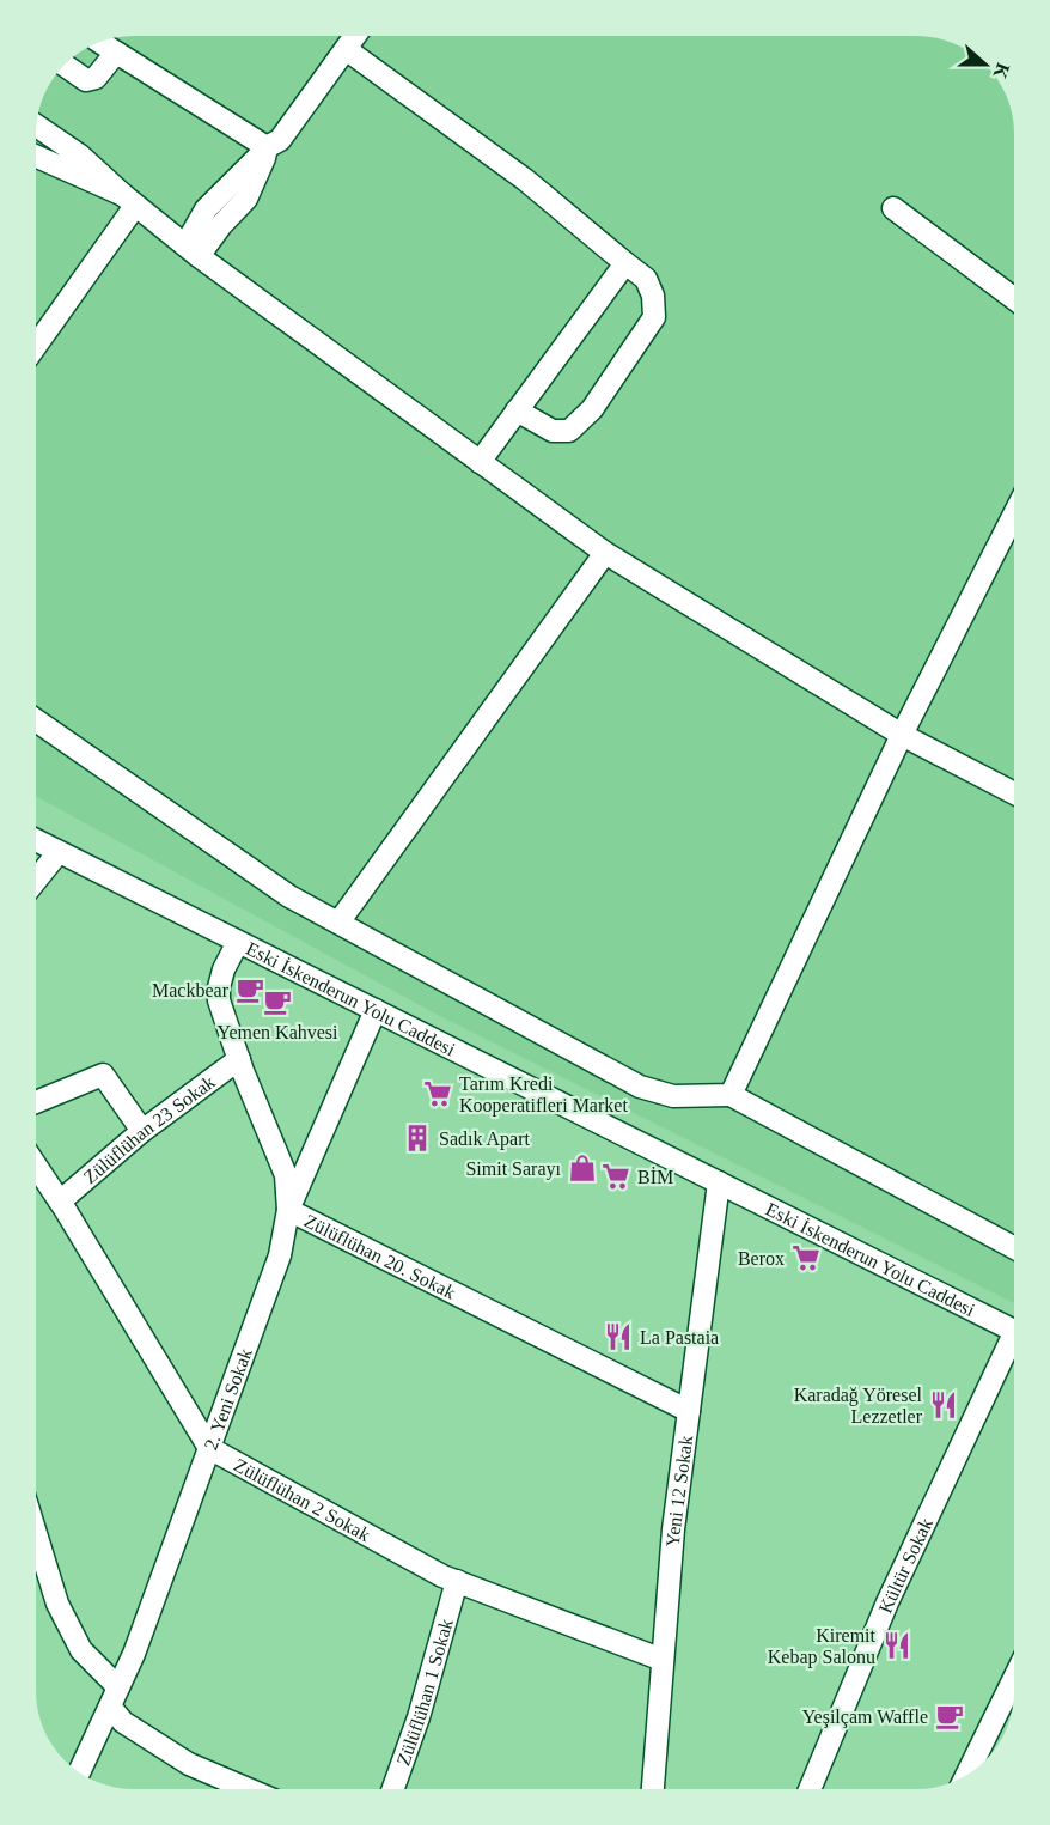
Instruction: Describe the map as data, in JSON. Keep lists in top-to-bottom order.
{
  "streets": {
    "street": [
      "Eski İskenderun Yolu Caddesi",
      "Zülüflühan 23 Sokak",
      "Zülüflühan 20. Sokak",
      "2. Yeni Sokak",
      "Yeni 12 Sokak",
      "Zülüflühan 2 Sokak",
      "Kültür Sokak",
      "Zülüflühan 1 Sokak"
    ]
  },
  "crossings": [
    ["Eski İskenderun Yolu Caddesi", "Zülüflühan 20. Sokak"],
    ["Eski İskenderun Yolu Caddesi", "2. Yeni Sokak"],
    ["Eski İskenderun Yolu Caddesi", "Yeni 12 Sokak"],
    ["Zülüflühan 23 Sokak", "Zülüflühan 20. Sokak"],
    ["Zülüflühan 20. Sokak", "2. Yeni Sokak"],
    ["Zülüflühan 20. Sokak", "Yeni 12 Sokak"],
    ["2. Yeni Sokak", "Zülüflühan 2 Sokak"],
    ["Yeni 12 Sokak", "Zülüflühan 2 Sokak"],
    ["Zülüflühan 2 Sokak", "Zülüflühan 1 Sokak"]
  ],
  "places": {
    "cafe": ["Mackbear", "Yemen Kahvesi", "Yeşilçam Waffle"],
    "supermarket": ["Tarım Kredi Kooperatifleri Market", "BİM", "Berox"],
    "building": ["Sadık Apart"],
    "shop": ["Simit Sarayı"],
    "restaurant": ["La Pastaia", "Karadağ Yöresel Lezzetler", "Kiremit Kebap Salonu"]
  },
  "north": "right"
}
